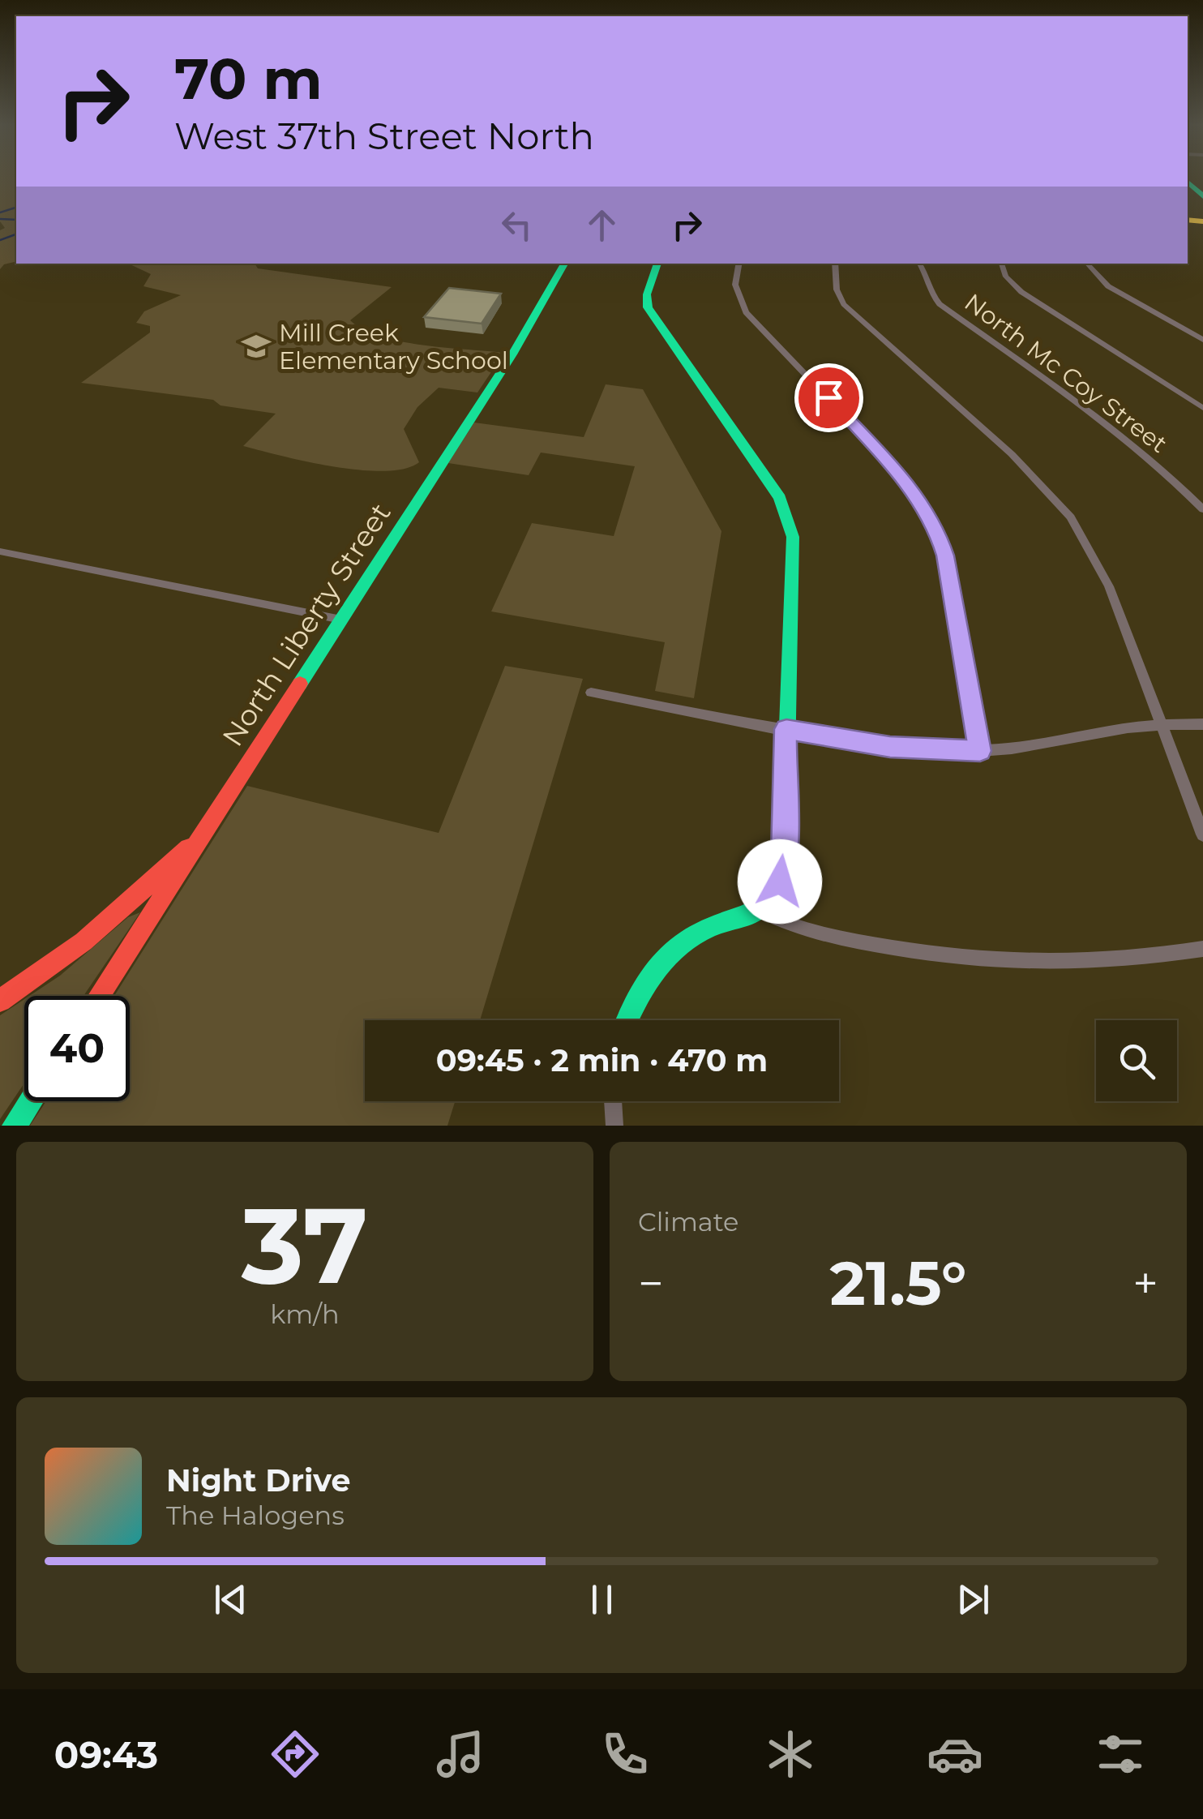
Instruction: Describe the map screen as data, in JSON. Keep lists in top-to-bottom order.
{
  "streets": {
    "main road": ["North Liberty Street"],
    "street": ["North Mc Coy Street"]
  },
  "places": {
    "school or university": ["Mill Creek Elementary School"]
  },
  "page": {
    "turn": ["70 m", "West 37th Street North"],
    "limit": "40",
    "trip": "09:45 · 2 min · 470 m",
    "tile": [
      ["37", "km/h"],
      "Climate"
    ],
    "heat": ["−", "21.5°", "+"],
    "song": ["Night Drive", "The Halogens"],
    "tabs": "09:43"
  }
}
